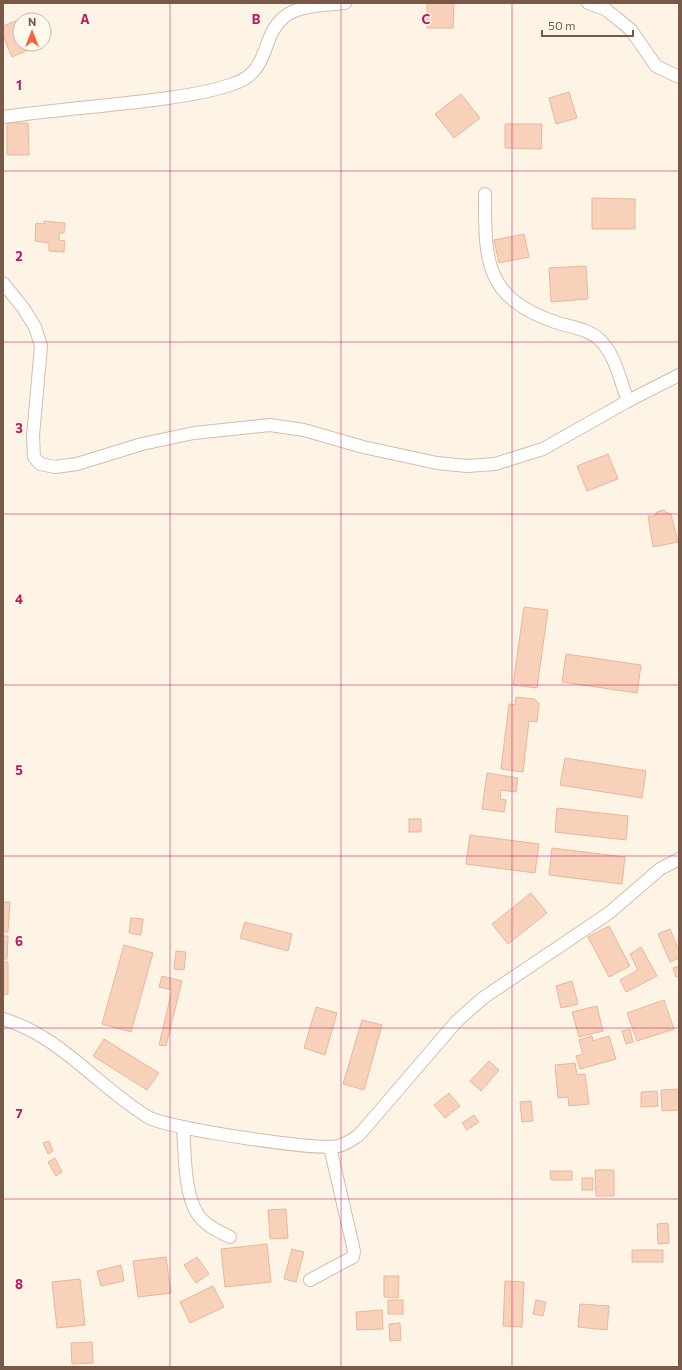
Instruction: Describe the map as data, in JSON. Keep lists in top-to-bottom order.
{
  "scale_bar": "50 m",
  "north": "top",
  "grid": {
    "columns": ["A", "B", "C"],
    "rows": [
      "1",
      "2",
      "3",
      "4",
      "5",
      "6",
      "7",
      "8"
    ]
  }
}
